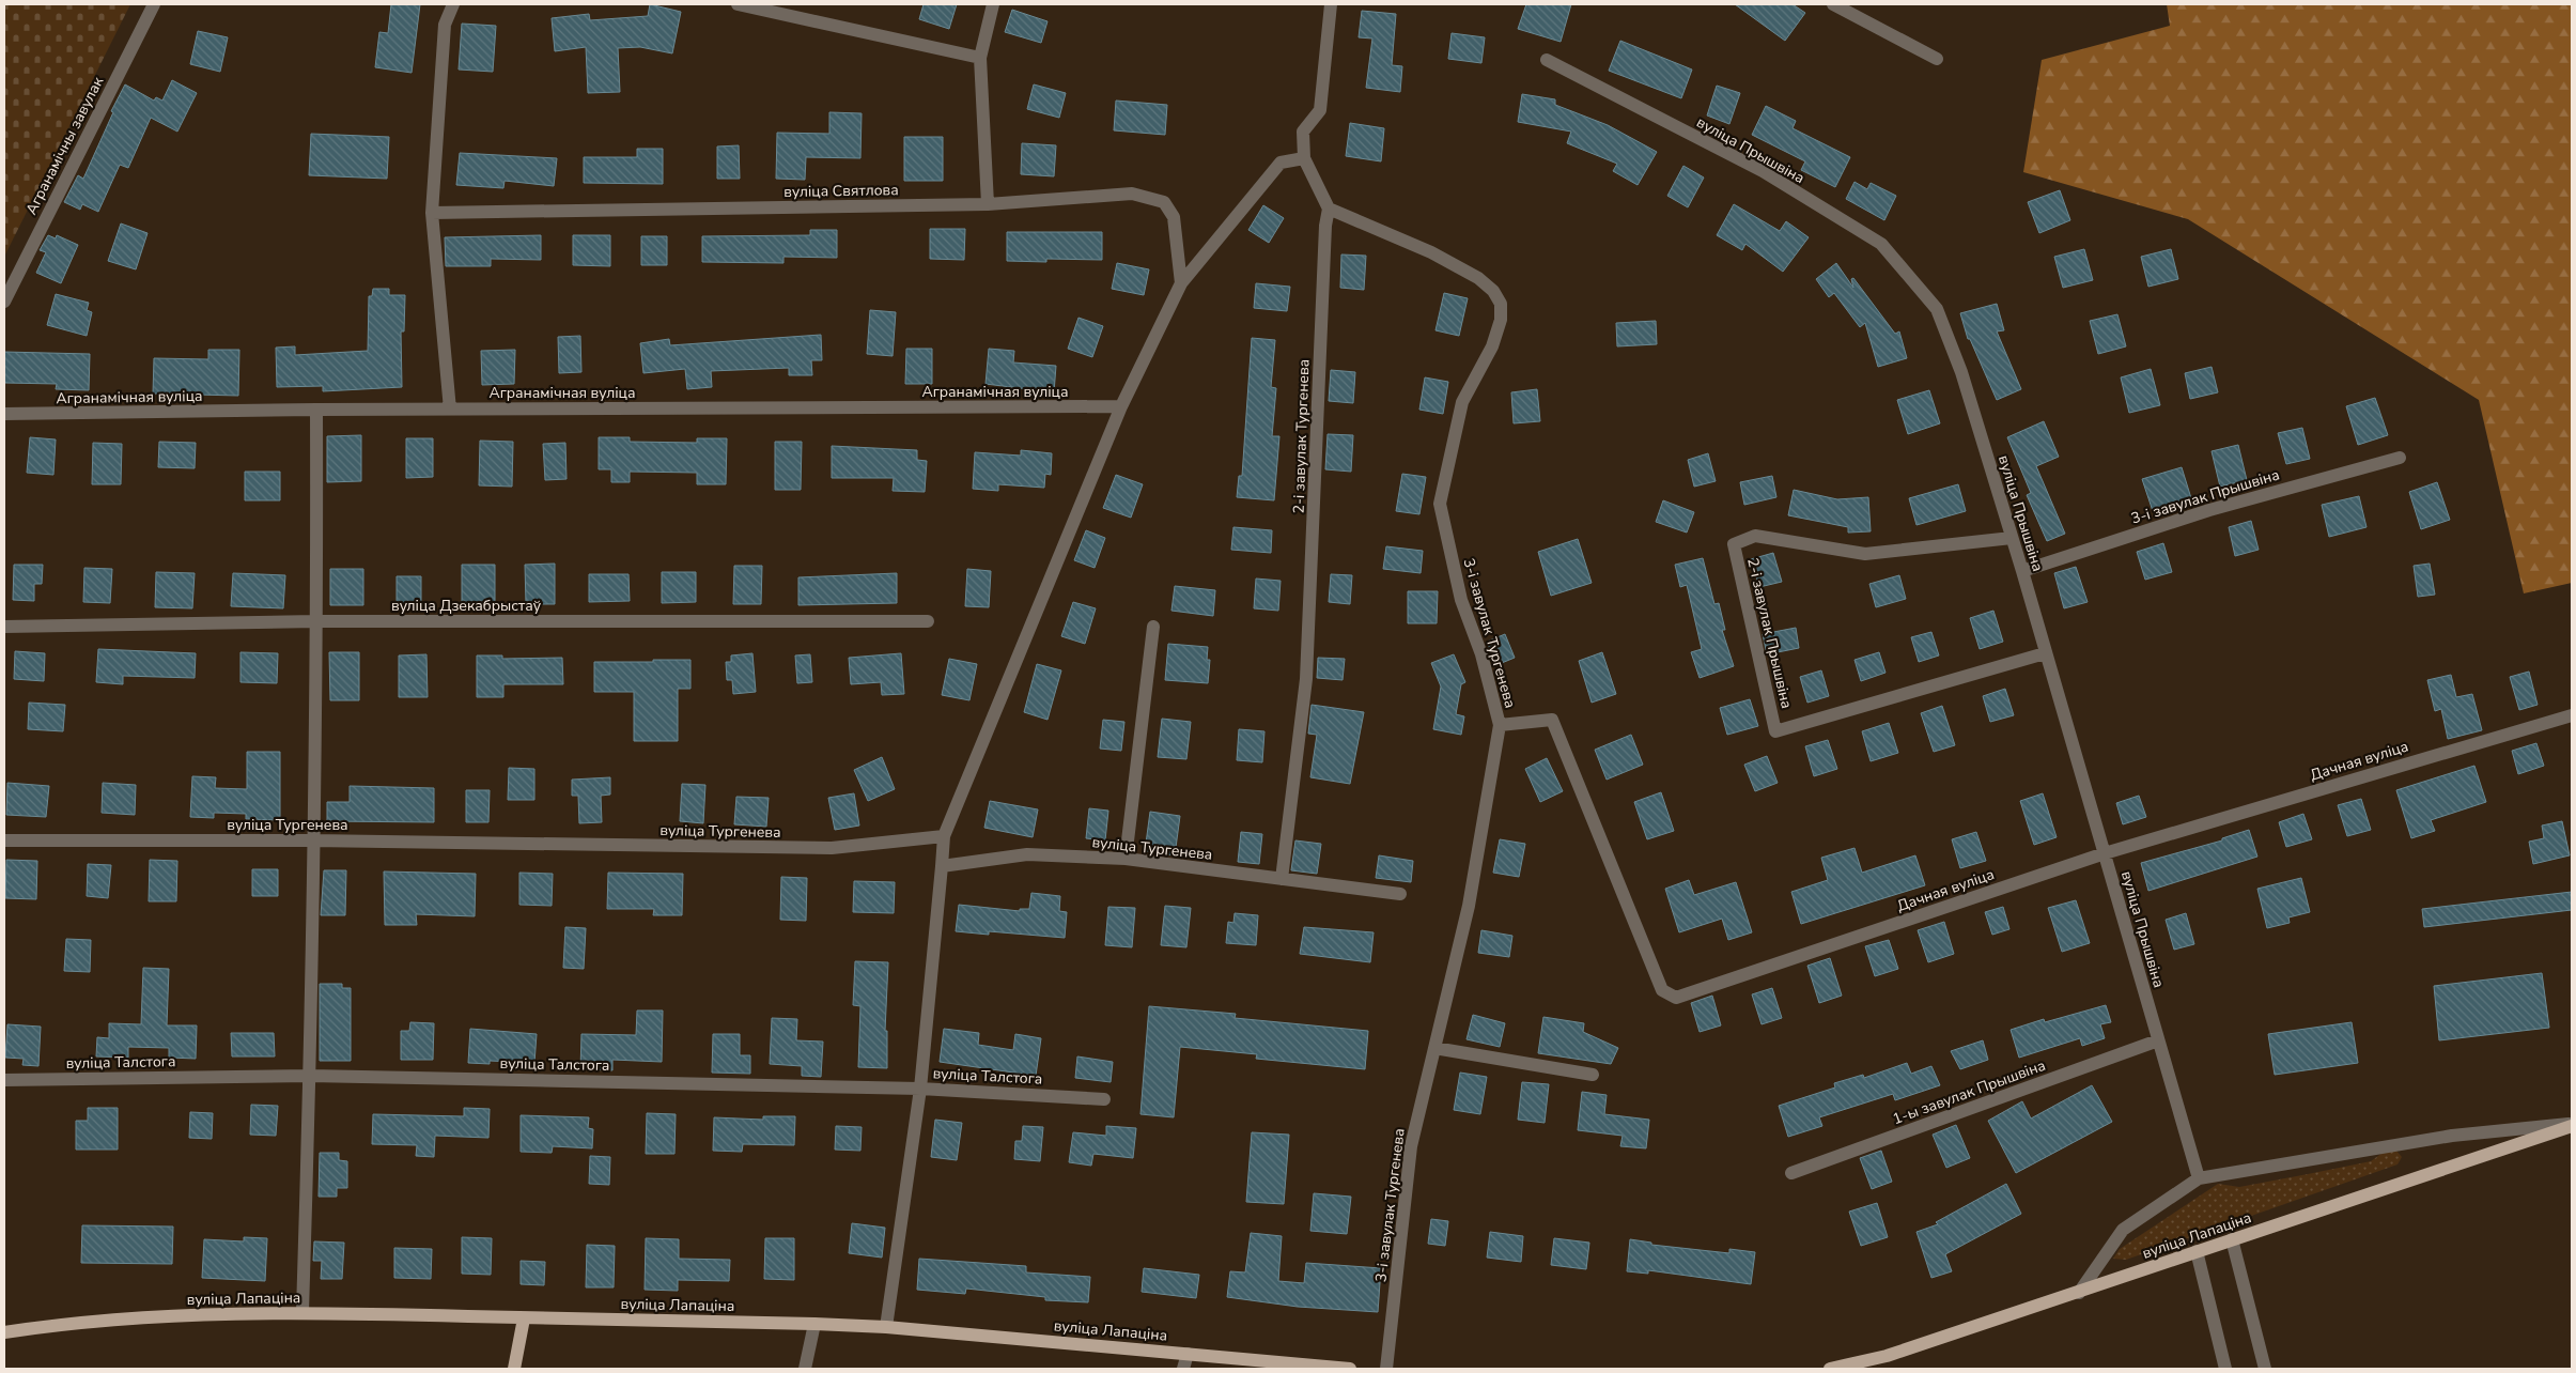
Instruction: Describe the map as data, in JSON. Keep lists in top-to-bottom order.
{
  "streets": {
    "main road": ["вуліца Лапаціна"],
    "street": [
      "Агранамічны завулак",
      "вуліца Прышвіна",
      "вуліца Святлова",
      "Агранамічная вуліца",
      "2-і завулак Тургенева",
      "3-і завулак Прышвіна",
      "вуліца Дзекабрыстаў",
      "3-і завулак Тургенева",
      "2-і завулак Прышвіна",
      "Дачная вуліца",
      "вуліца Тургенева",
      "вуліца Талстога",
      "1-ы завулак Прышвіна"
    ]
  },
  "crossings": [
    ["вуліца Прышвіна", "3-і завулак Прышвіна"],
    ["вуліца Прышвіна", "2-і завулак Прышвіна"],
    ["вуліца Прышвіна", "Дачная вуліца"],
    ["вуліца Прышвіна", "1-ы завулак Прышвіна"],
    ["2-і завулак Тургенева", "3-і завулак Тургенева"],
    ["2-і завулак Тургенева", "вуліца Тургенева"],
    ["3-і завулак Тургенева", "Дачная вуліца"]
  ]
}
